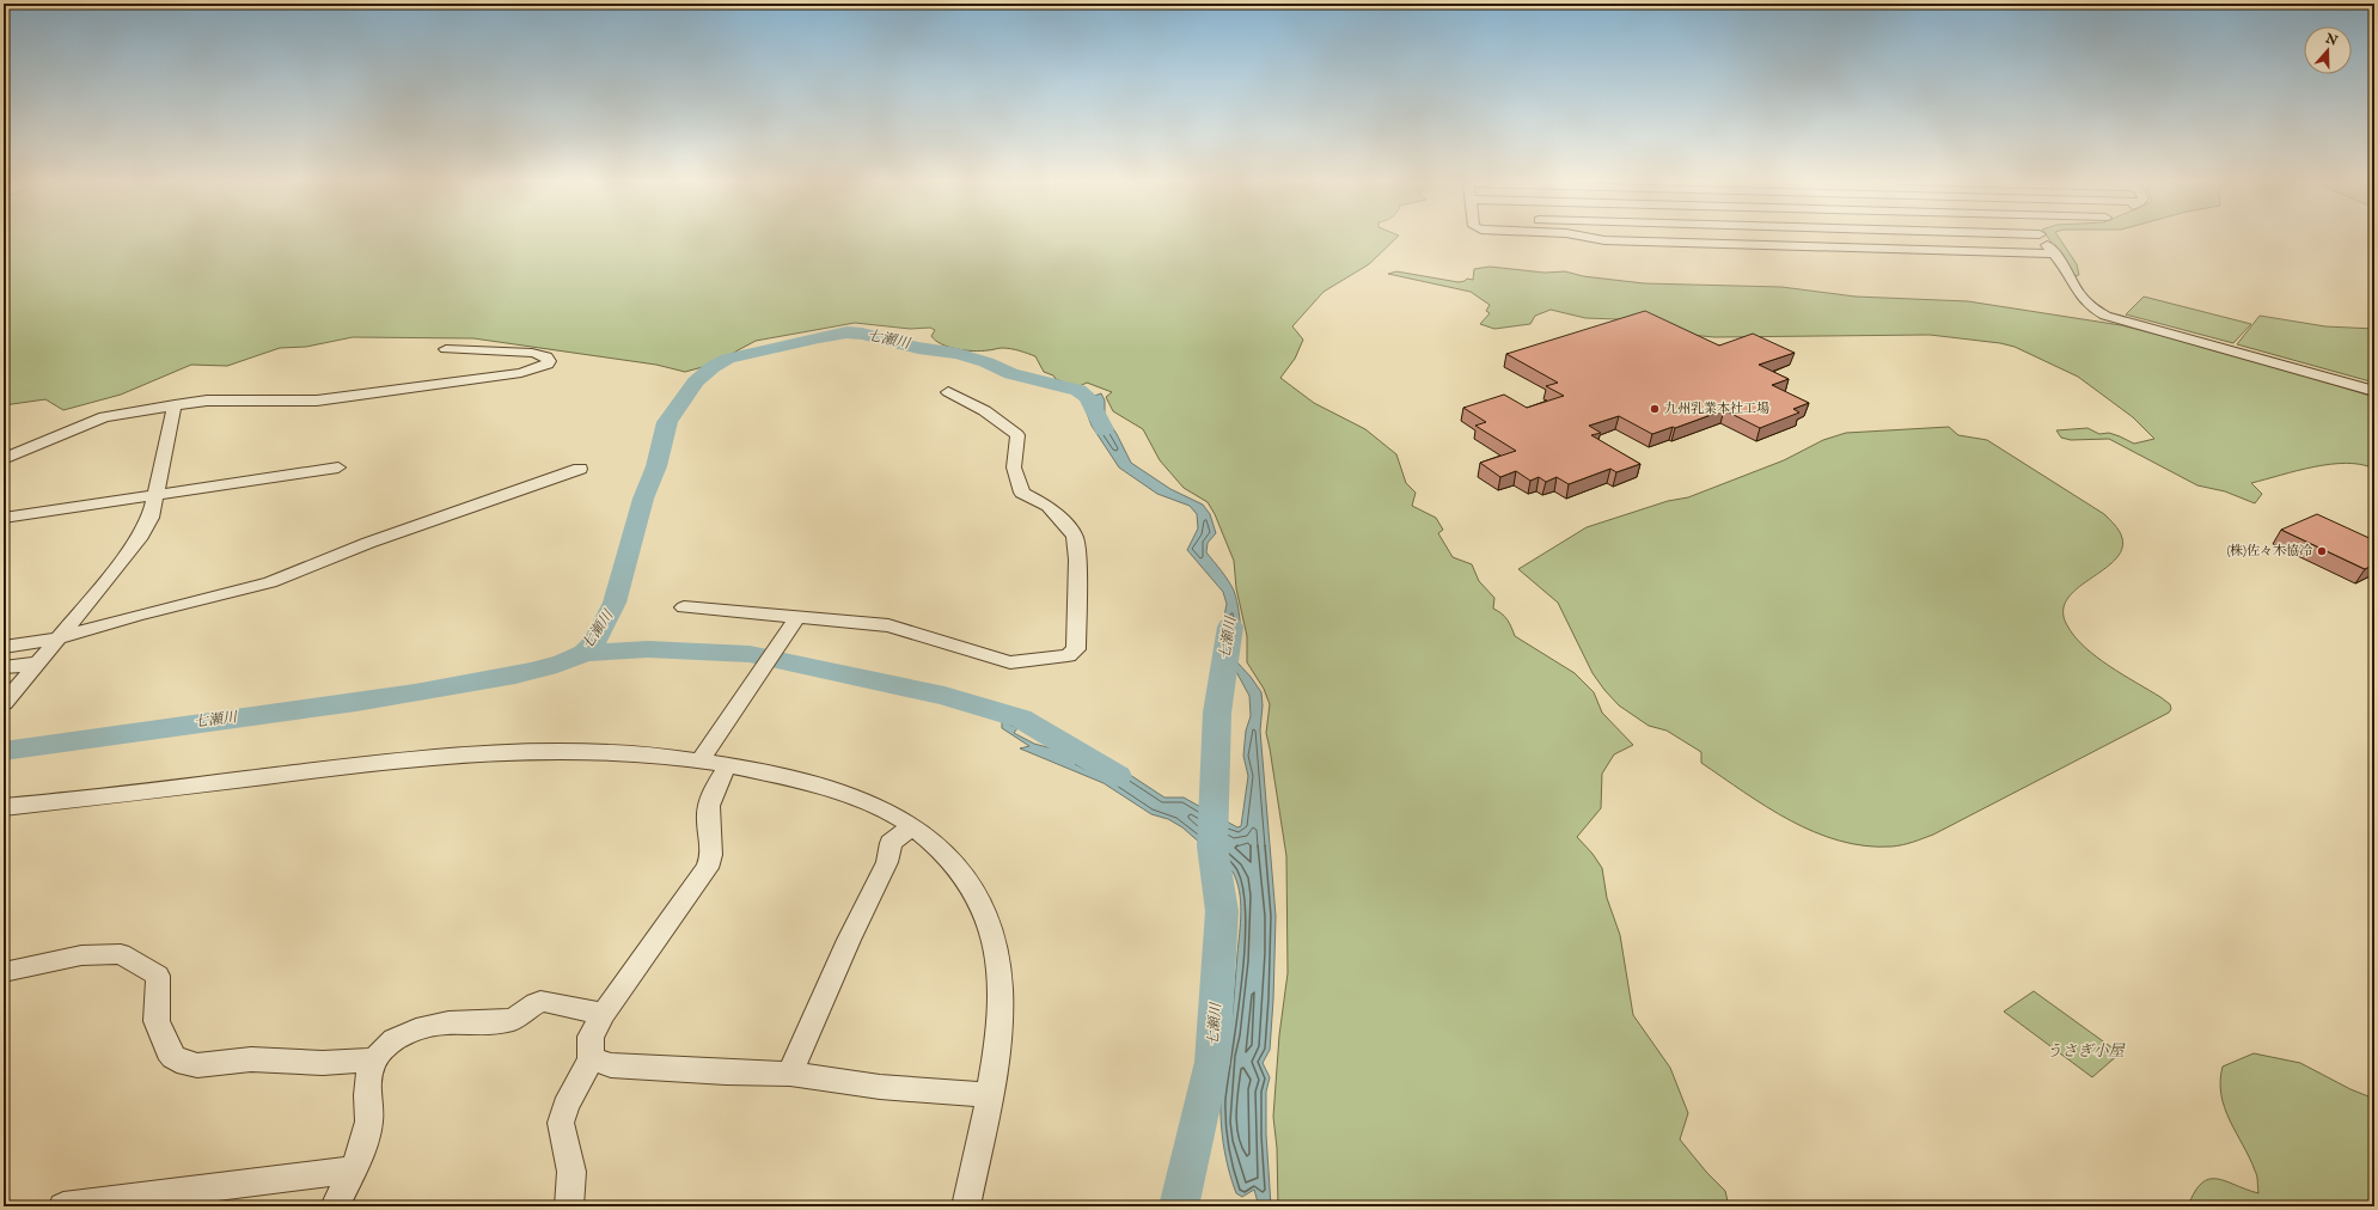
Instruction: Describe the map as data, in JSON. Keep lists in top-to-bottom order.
{
  "water": ["七瀬川"],
  "parks": ["うさぎ小屋"],
  "places": ["九州乳業本社工場", "(株)佐々木協冷"],
  "north": "top"
}
